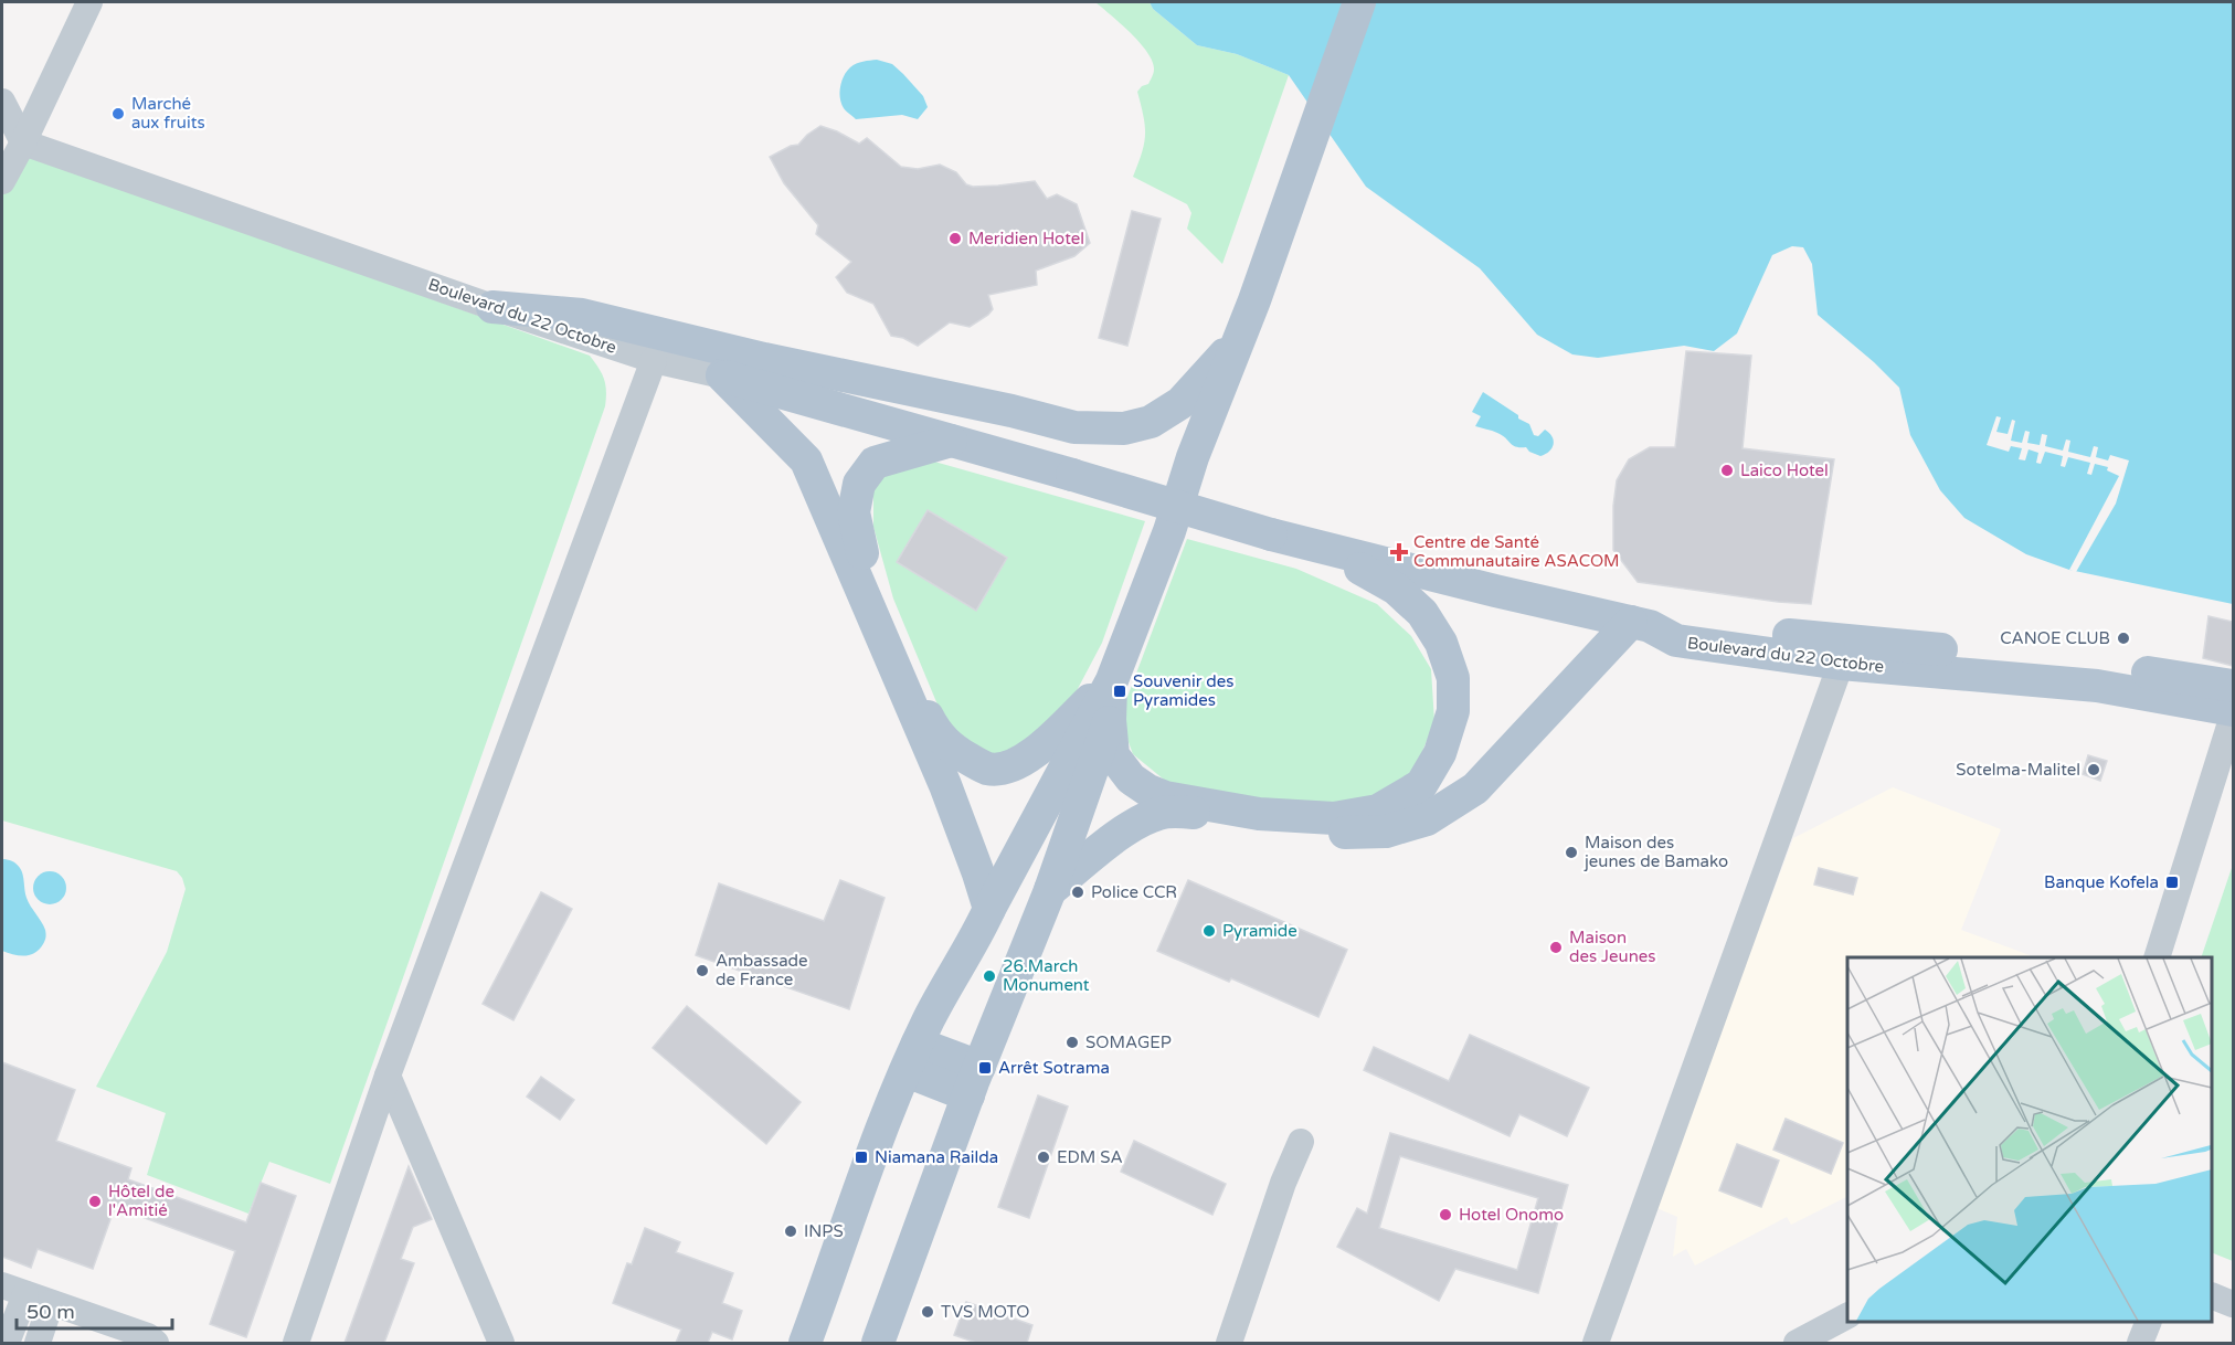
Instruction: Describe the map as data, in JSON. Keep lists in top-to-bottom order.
{
  "streets": {
    "main road": ["Boulevard du 22 Octobre"]
  },
  "places": {
    "other": [
      "Marché aux fruits",
      "Meridien Hotel",
      "Laico Hotel",
      "CANOE CLUB",
      "Sotelma-Malitel",
      "Maison des jeunes de Bamako",
      "Police CCR",
      "Pyramide",
      "Maison des Jeunes",
      "Ambassade de France",
      "26.March Monument",
      "SOMAGEP",
      "EDM SA",
      "Hôtel de l'Amitié",
      "Hotel Onomo",
      "INPS",
      "TVS MOTO"
    ],
    "health": ["Centre de Santé Communautaire ASACOM"],
    "transit": [
      "Souvenir des Pyramides",
      "Banque Kofela",
      "Arrêt Sotrama",
      "Niamana Railda"
    ]
  },
  "scale_bar": "50 m"
}
